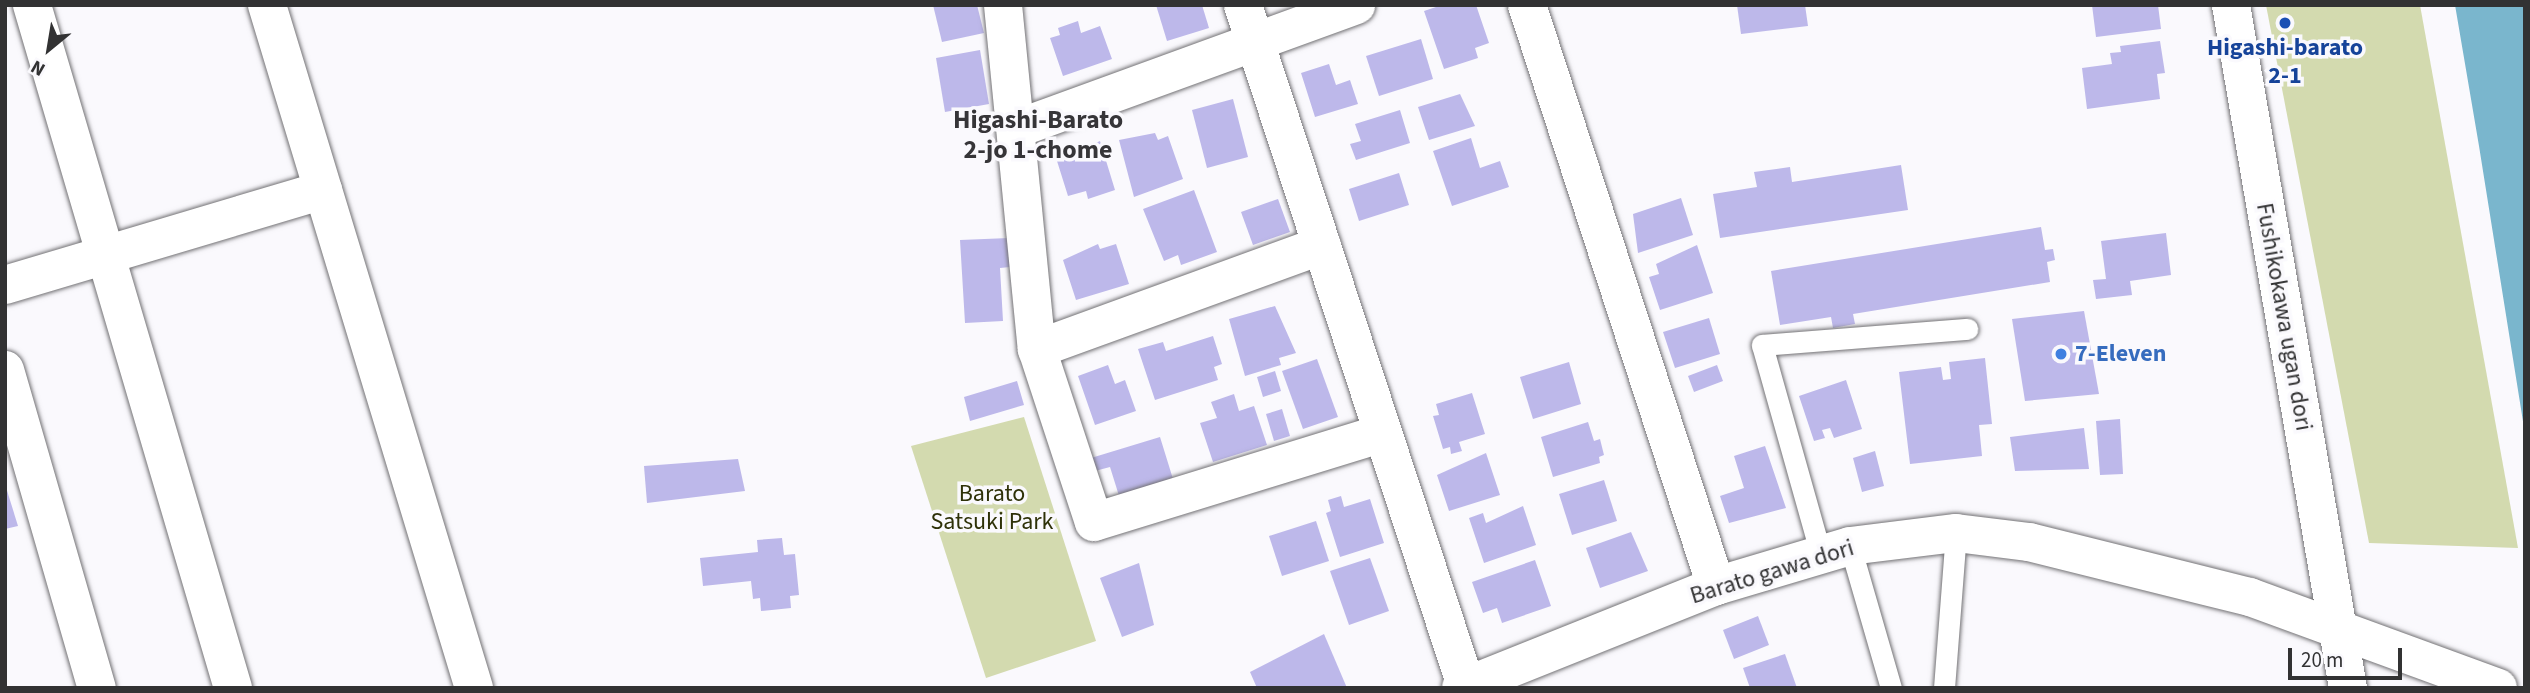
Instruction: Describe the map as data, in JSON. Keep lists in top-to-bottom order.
{
  "streets": {
    "street": ["Fushikokawa ugan dori", "Barato gawa dori"]
  },
  "crossings": [
    ["Fushikokawa ugan dori", "Barato gawa dori"]
  ],
  "districts": ["Higashi-Barato 2-jo 1-chome"],
  "parks": ["Barato Satsuki Park"],
  "places": ["Higashi-barato 2-1", "7-Eleven"],
  "scale_bar": "20 m",
  "north": "bottom left"
}
